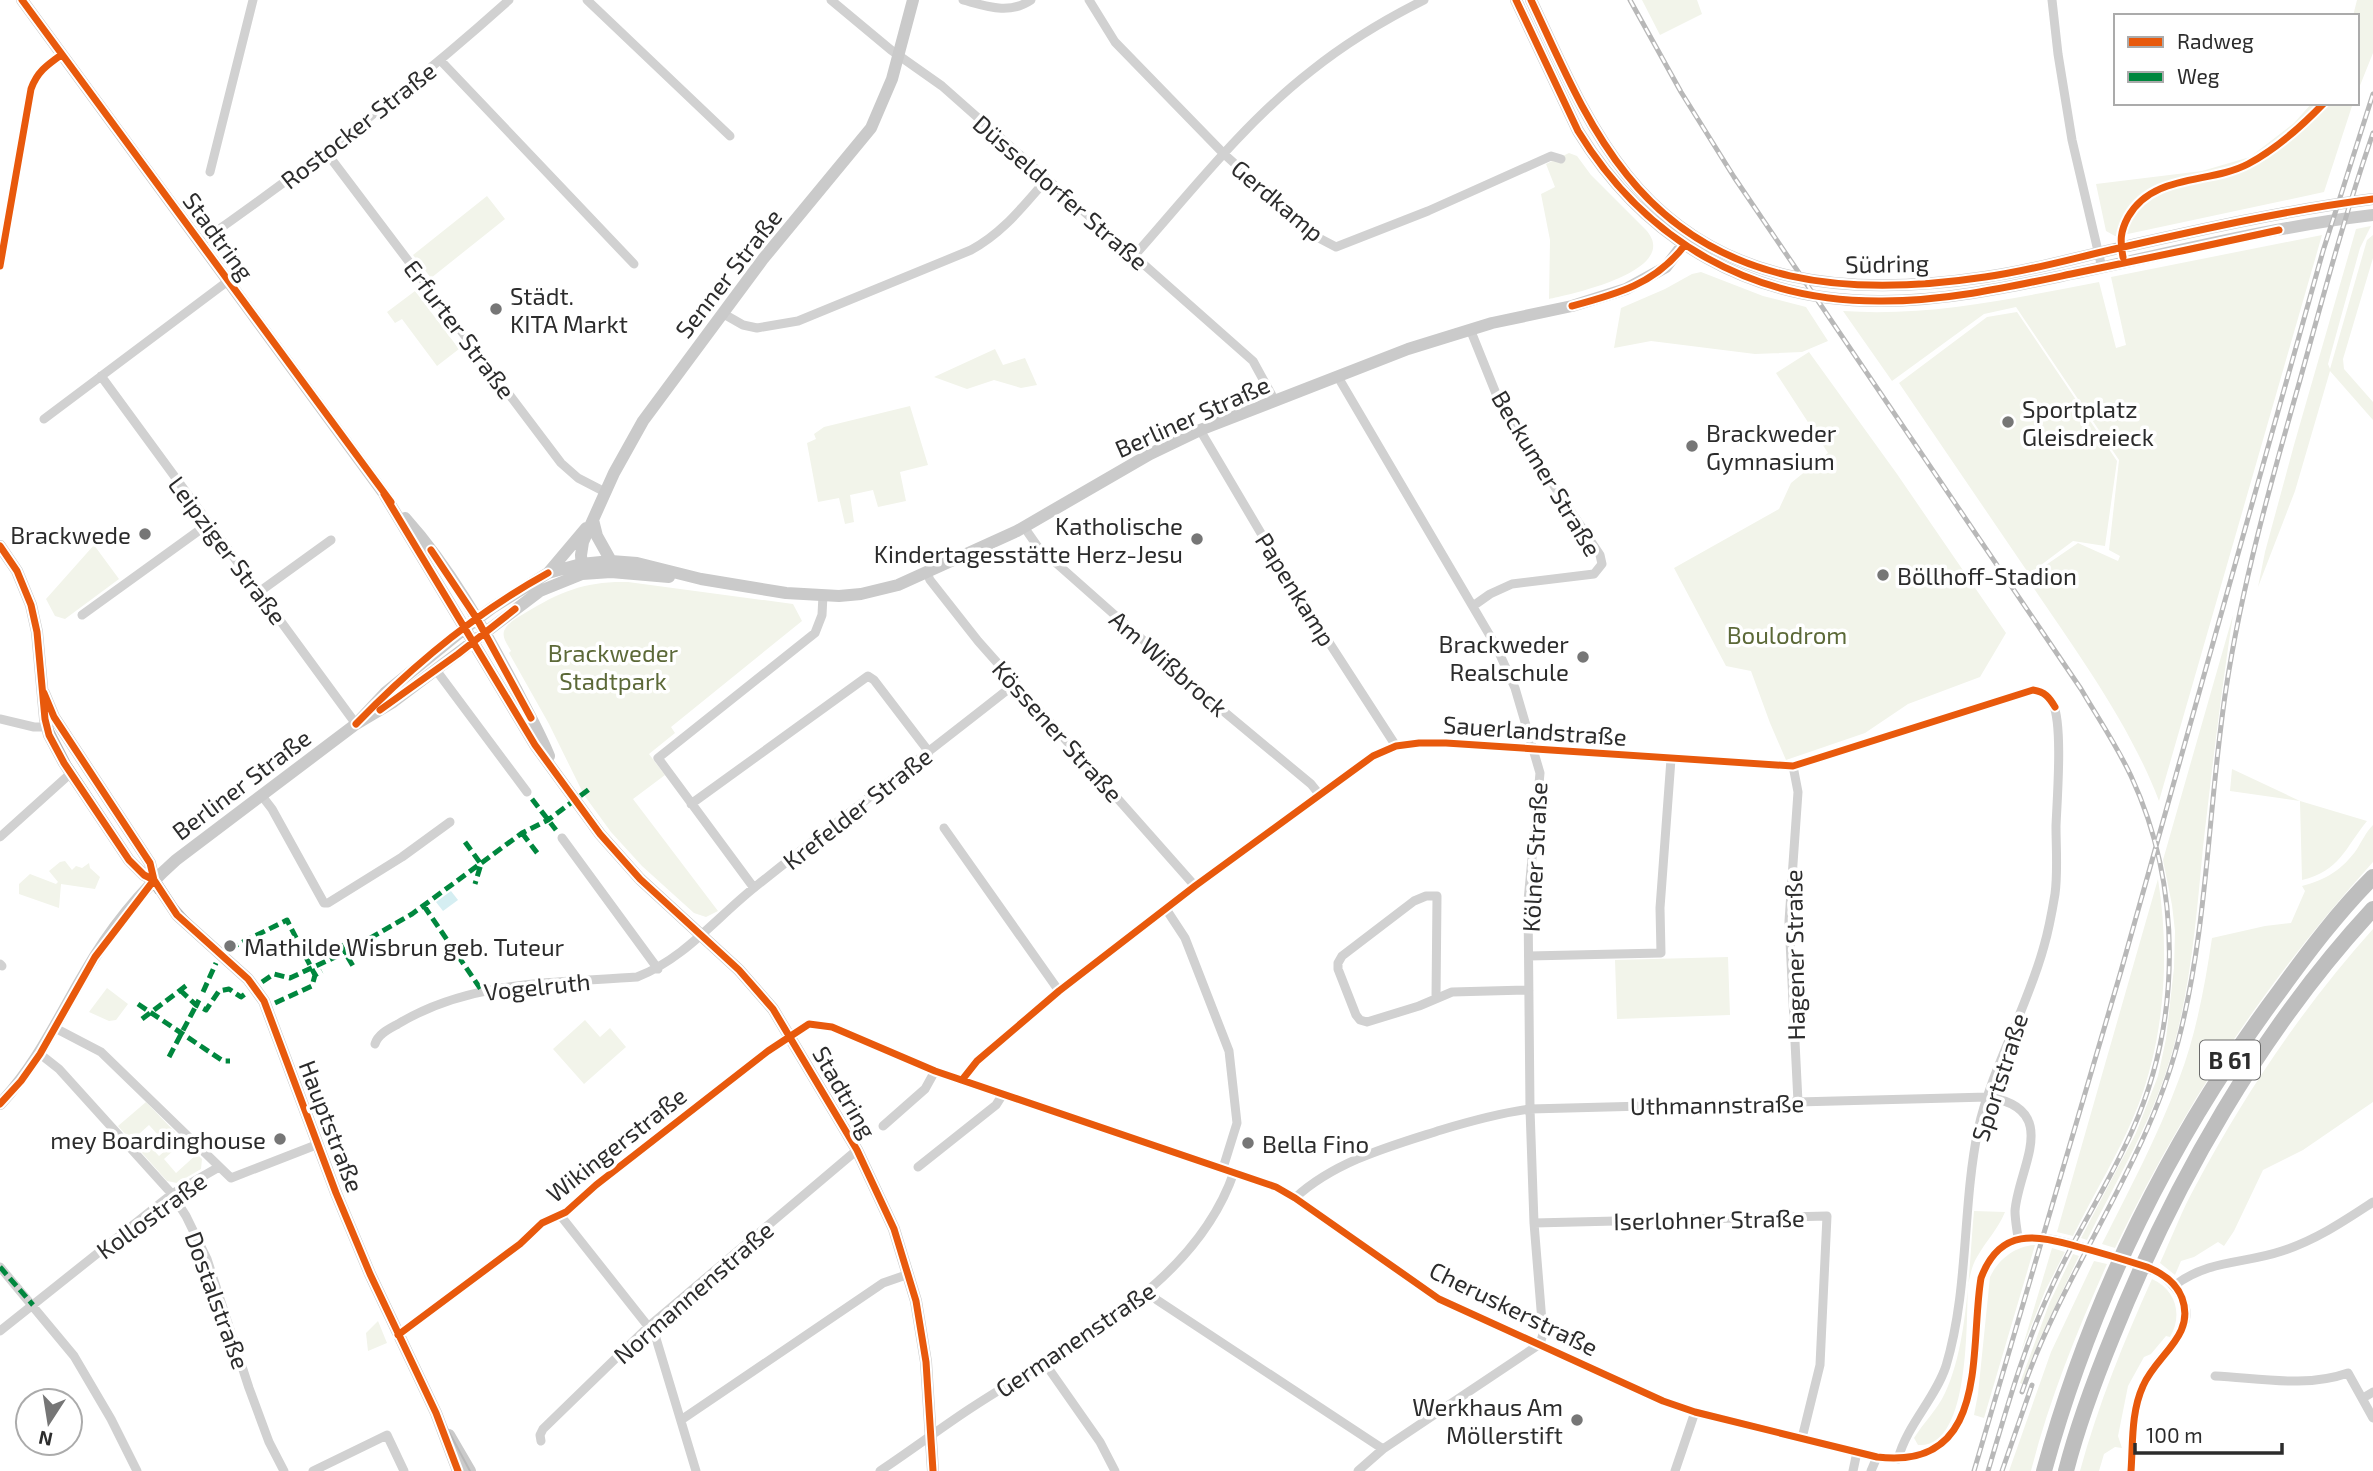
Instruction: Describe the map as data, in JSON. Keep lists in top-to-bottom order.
{
  "streets": {
    "highway": ["B 61"],
    "street": [
      "Rostocker Straße",
      "Düsseldorfer Straße",
      "Gerdkamp",
      "Stadtring",
      "Südring",
      "Senner Straße",
      "Erfurter Straße",
      "Berliner Straße",
      "Beckumer Straße",
      "Leipziger Straße",
      "Papenkamp",
      "Am Wißbrock",
      "Sauerlandstraße",
      "Kössener Straße",
      "Krefelder Straße",
      "Kölner Straße",
      "Hagener Straße",
      "Vogelruth",
      "Sportstraße",
      "Uthmannstraße",
      "Hauptstraße",
      "Wikingerstraße",
      "Kollostraße",
      "Iserlohner Straße",
      "Normannenstraße",
      "Dostalstraße",
      "Cheruskerstraße",
      "Germanenstraße"
    ]
  },
  "crossings": [
    ["Rostocker Straße", "Stadtring"],
    ["Rostocker Straße", "Erfurter Straße"],
    ["Düsseldorfer Straße", "Senner Straße"],
    ["Düsseldorfer Straße", "Berliner Straße"],
    ["Stadtring", "Berliner Straße"],
    ["Stadtring", "Krefelder Straße"],
    ["Stadtring", "Vogelruth"],
    ["Stadtring", "Wikingerstraße"],
    ["Stadtring", "Normannenstraße"],
    ["Stadtring", "Cheruskerstraße"],
    ["Stadtring", "Germanenstraße"],
    ["Südring", "Berliner Straße"],
    ["Senner Straße", "Erfurter Straße"],
    ["Senner Straße", "Berliner Straße"],
    ["Berliner Straße", "Beckumer Straße"],
    ["Berliner Straße", "Leipziger Straße"],
    ["Berliner Straße", "Papenkamp"],
    ["Berliner Straße", "Am Wißbrock"],
    ["Berliner Straße", "Kössener Straße"],
    ["Berliner Straße", "Kölner Straße"],
    ["Berliner Straße", "Hauptstraße"],
    ["Berliner Straße", "Dostalstraße"],
    ["Beckumer Straße", "Kölner Straße"],
    ["Papenkamp", "Sauerlandstraße"],
    ["Am Wißbrock", "Sauerlandstraße"],
    ["Sauerlandstraße", "Kössener Straße"],
    ["Sauerlandstraße", "Kölner Straße"],
    ["Sauerlandstraße", "Hagener Straße"],
    ["Sauerlandstraße", "Sportstraße"],
    ["Sauerlandstraße", "Cheruskerstraße"],
    ["Kössener Straße", "Krefelder Straße"],
    ["Krefelder Straße", "Vogelruth"],
    ["Kölner Straße", "Uthmannstraße"],
    ["Kölner Straße", "Iserlohner Straße"],
    ["Kölner Straße", "Cheruskerstraße"],
    ["Hagener Straße", "Uthmannstraße"],
    ["Sportstraße", "Uthmannstraße"],
    ["Sportstraße", "Cheruskerstraße"],
    ["Uthmannstraße", "Cheruskerstraße"],
    ["Hauptstraße", "Wikingerstraße"],
    ["Hauptstraße", "Kollostraße"],
    ["Wikingerstraße", "Cheruskerstraße"],
    ["Kollostraße", "Dostalstraße"],
    ["Iserlohner Straße", "Cheruskerstraße"],
    ["Cheruskerstraße", "Germanenstraße"]
  ],
  "parks": ["Boulodrom", "Brackweder Stadtpark"],
  "places": [
    "Städt. KITA Markt",
    "Sportplatz Gleisdreieck",
    "Brackweder Gymnasium",
    "Brackwede",
    "Katholische Kindertagesstätte Herz-Jesu",
    "Böllhoff-Stadion",
    "Brackweder Realschule",
    "Mathilde Wisbrun geb. Tuteur",
    "mey Boardinghouse",
    "Bella Fino",
    "Werkhaus Am Möllerstift"
  ],
  "legend": ["Radweg", "Weg"],
  "scale_bar": "100 m",
  "north": "bottom"
}
